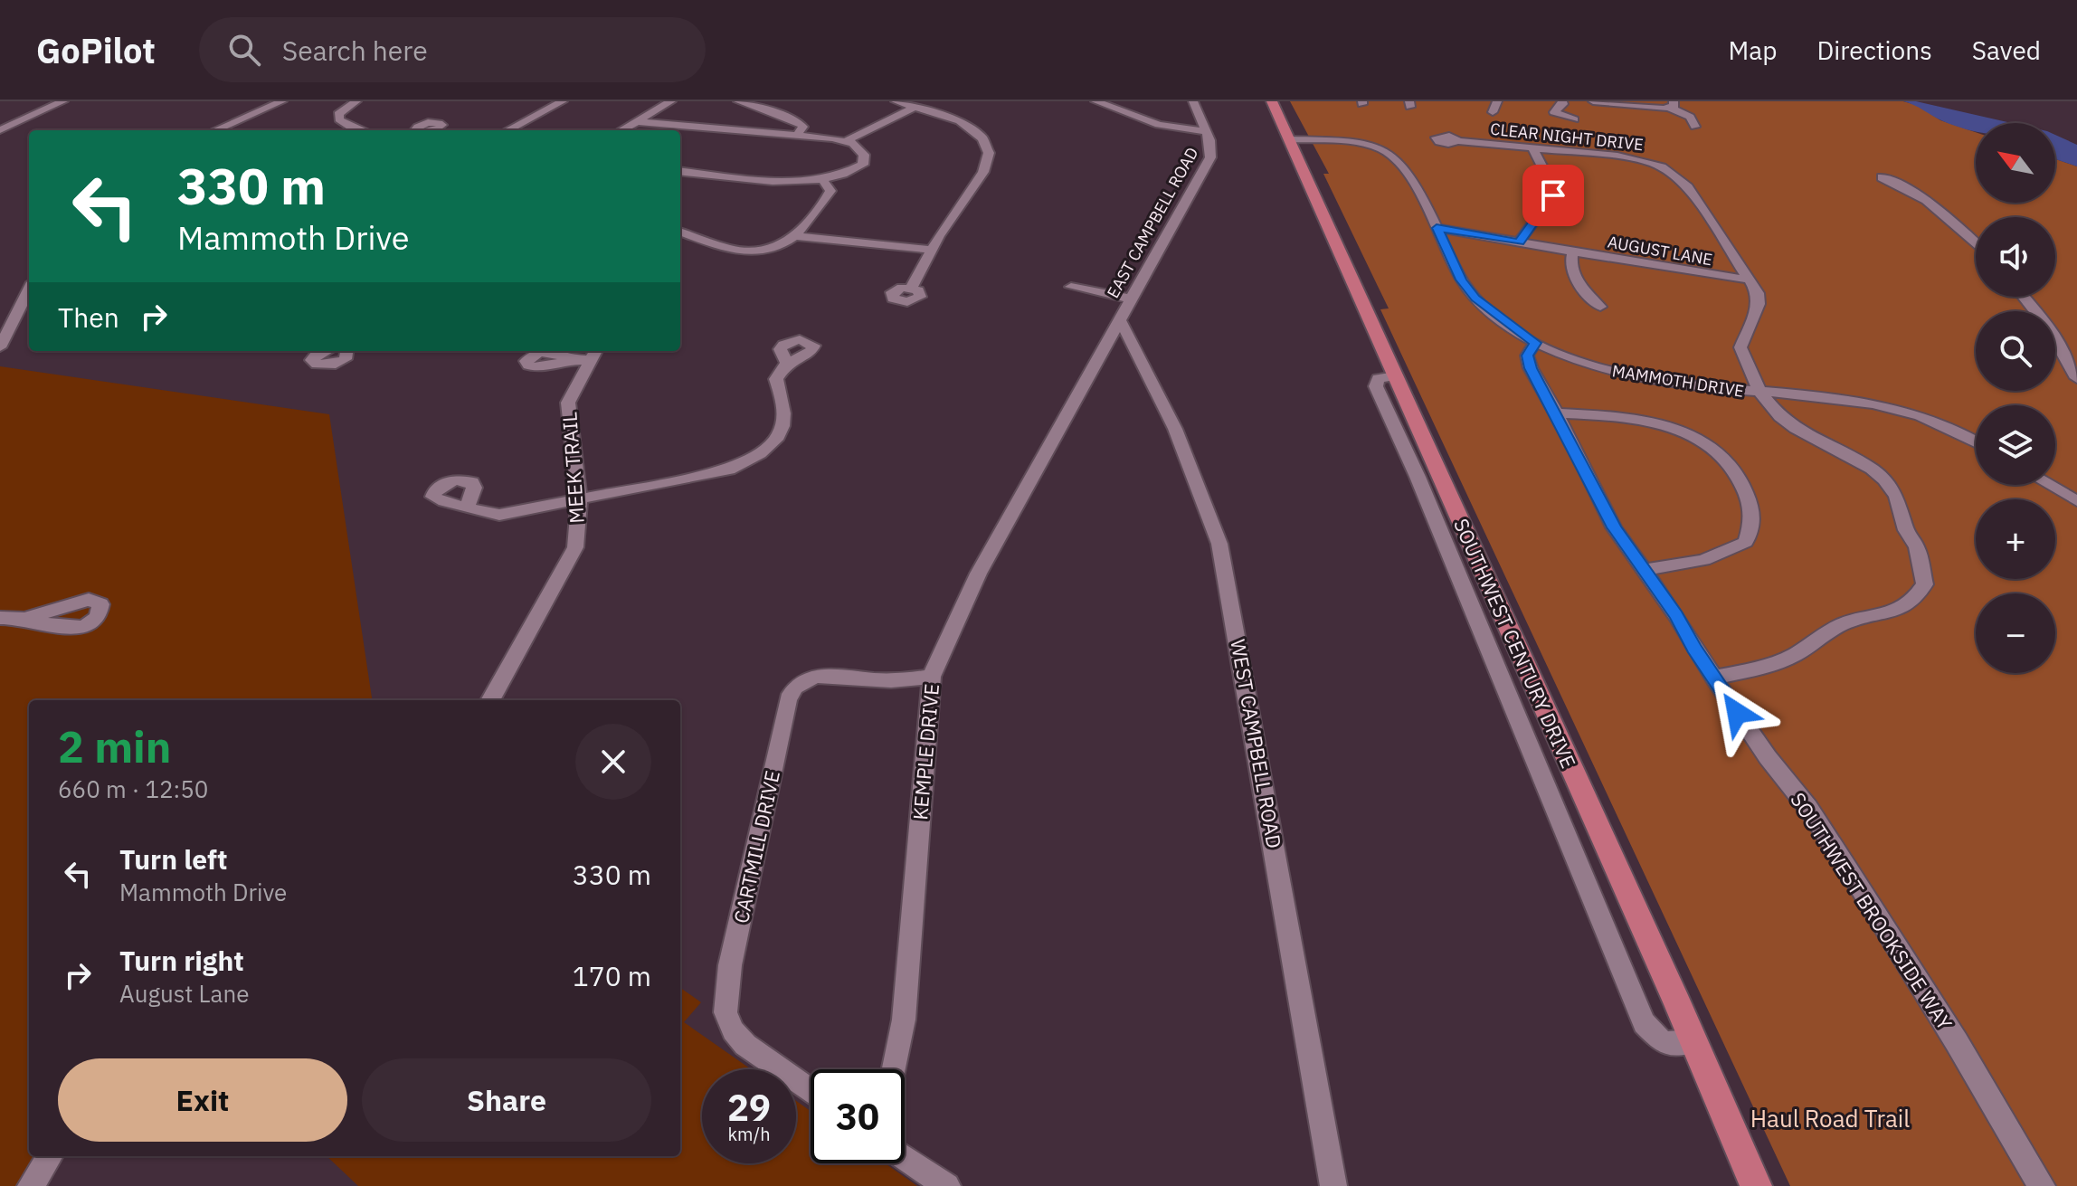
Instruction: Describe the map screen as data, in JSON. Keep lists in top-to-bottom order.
{
  "streets": {
    "main road": ["SOUTHWEST CENTURY DRIVE"],
    "street": [
      "CLEAR NIGHT DRIVE",
      "EAST CAMPBELL ROAD",
      "AUGUST LANE",
      "MAMMOTH DRIVE",
      "MEEK TRAIL",
      "WEST CAMPBELL ROAD",
      "KEMPLE DRIVE",
      "CARTMILL DRIVE",
      "SOUTHWEST BROOKSIDE WAY"
    ]
  },
  "crossings": [
    ["CLEAR NIGHT DRIVE", "AUGUST LANE"],
    ["CLEAR NIGHT DRIVE", "MAMMOTH DRIVE"],
    ["CLEAR NIGHT DRIVE", "SOUTHWEST BROOKSIDE WAY"],
    ["EAST CAMPBELL ROAD", "WEST CAMPBELL ROAD"],
    ["EAST CAMPBELL ROAD", "KEMPLE DRIVE"],
    ["AUGUST LANE", "MAMMOTH DRIVE"],
    ["MAMMOTH DRIVE", "SOUTHWEST CENTURY DRIVE"],
    ["MAMMOTH DRIVE", "SOUTHWEST BROOKSIDE WAY"],
    ["WEST CAMPBELL ROAD", "KEMPLE DRIVE"],
    ["KEMPLE DRIVE", "CARTMILL DRIVE"]
  ],
  "parks": ["Haul Road Trail"],
  "north": "top left",
  "page": {
    "header": "GoPilot",
    "search": "Search here",
    "nav": ["Map", "Directions", "Saved"],
    "map_buttons": ["+", "−"],
    "turn": ["330 m", "Mammoth Drive"],
    "then": "Then",
    "heading": ["2 min", "660 m · 12:50"],
    "list": [
      {
        "name": "Turn left",
        "note": "Mammoth Drive",
        "value": "330 m"
      },
      {
        "name": "Turn right",
        "note": "August Lane",
        "value": "170 m"
      }
    ],
    "buttons": ["Exit", "Share"],
    "speed": "29 km/h",
    "limit": "30"
  }
}
